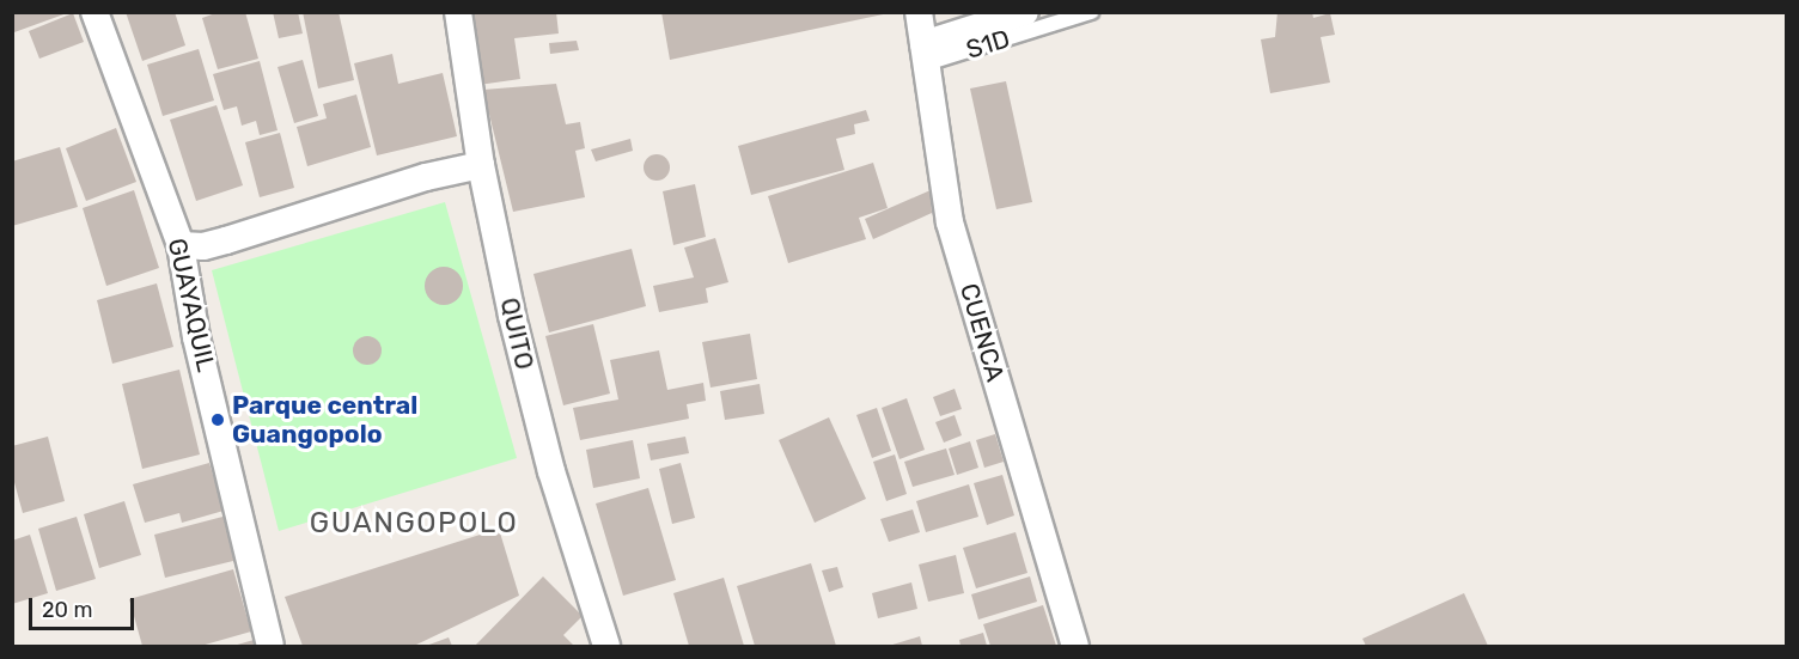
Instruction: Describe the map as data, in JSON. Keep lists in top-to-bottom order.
{
  "streets": {
    "street": ["GUAYAQUIL", "CUENCA", "QUITO"],
    "lane": ["S1D"]
  },
  "crossings": [
    ["S1D", "CUENCA"]
  ],
  "districts": ["GUANGOPOLO"],
  "places": ["Parque central Guangopolo"],
  "scale_bar": "20 m"
}
